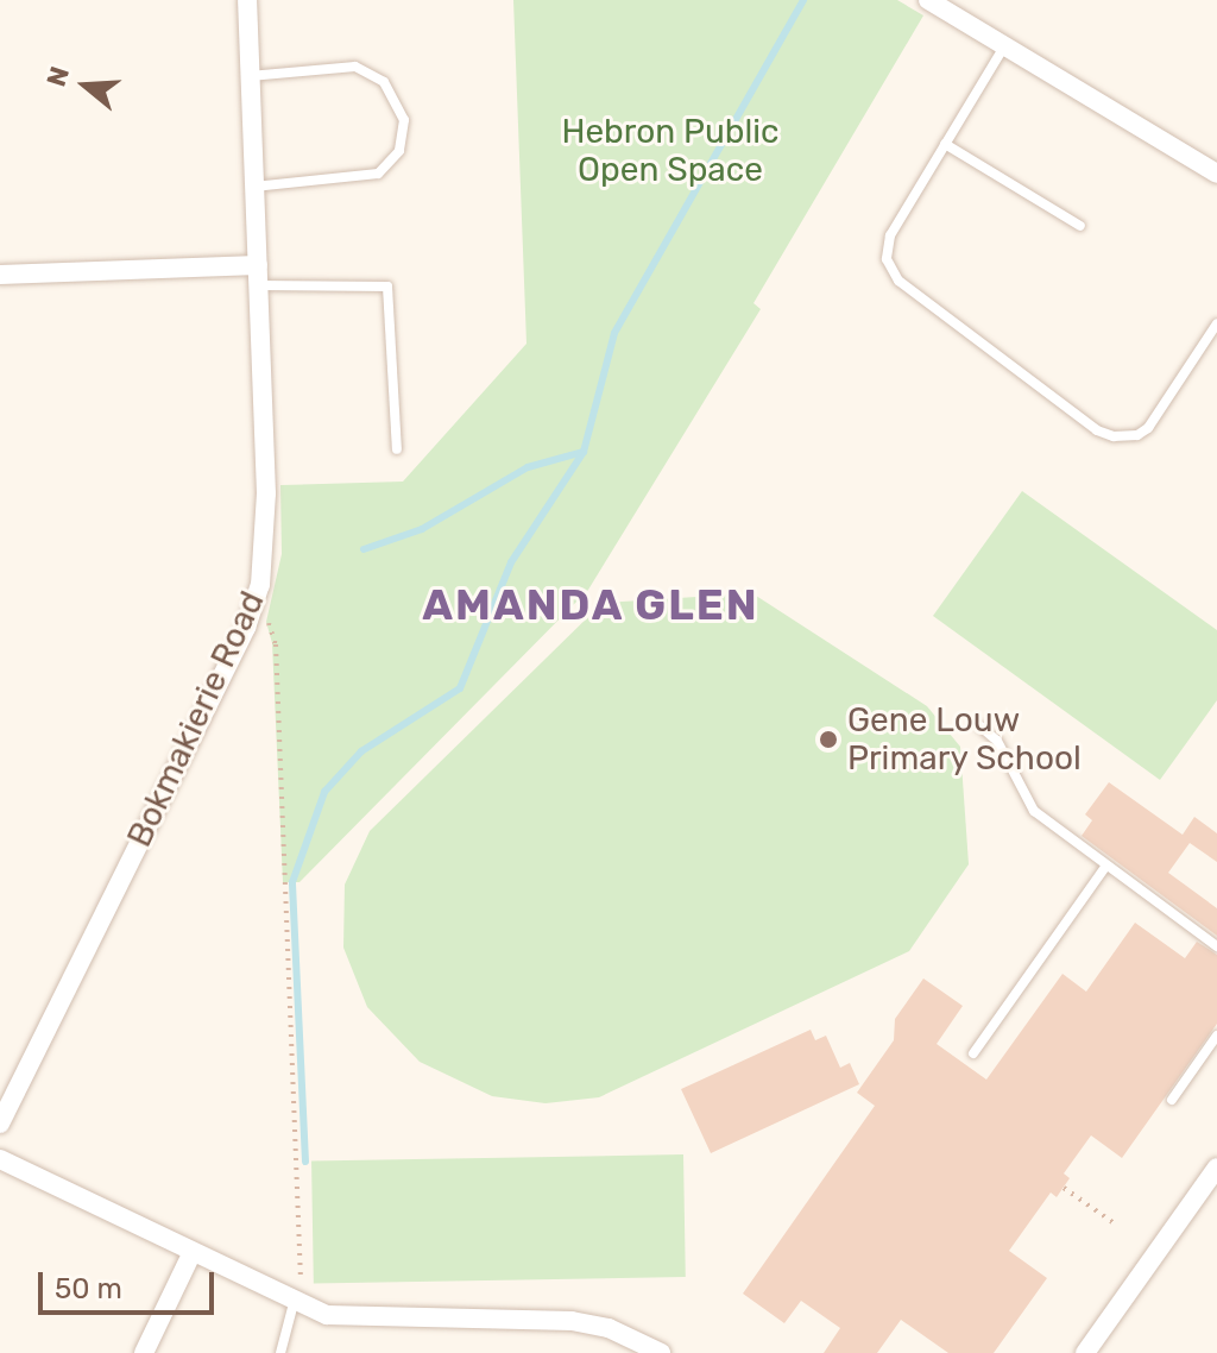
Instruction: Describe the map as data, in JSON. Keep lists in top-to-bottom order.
{
  "streets": {
    "street": ["Bokmakierie Road"]
  },
  "districts": ["AMANDA GLEN"],
  "parks": ["Hebron Public Open Space"],
  "places": ["Gene Louw Primary School"],
  "scale_bar": "50 m",
  "north": "left"
}
